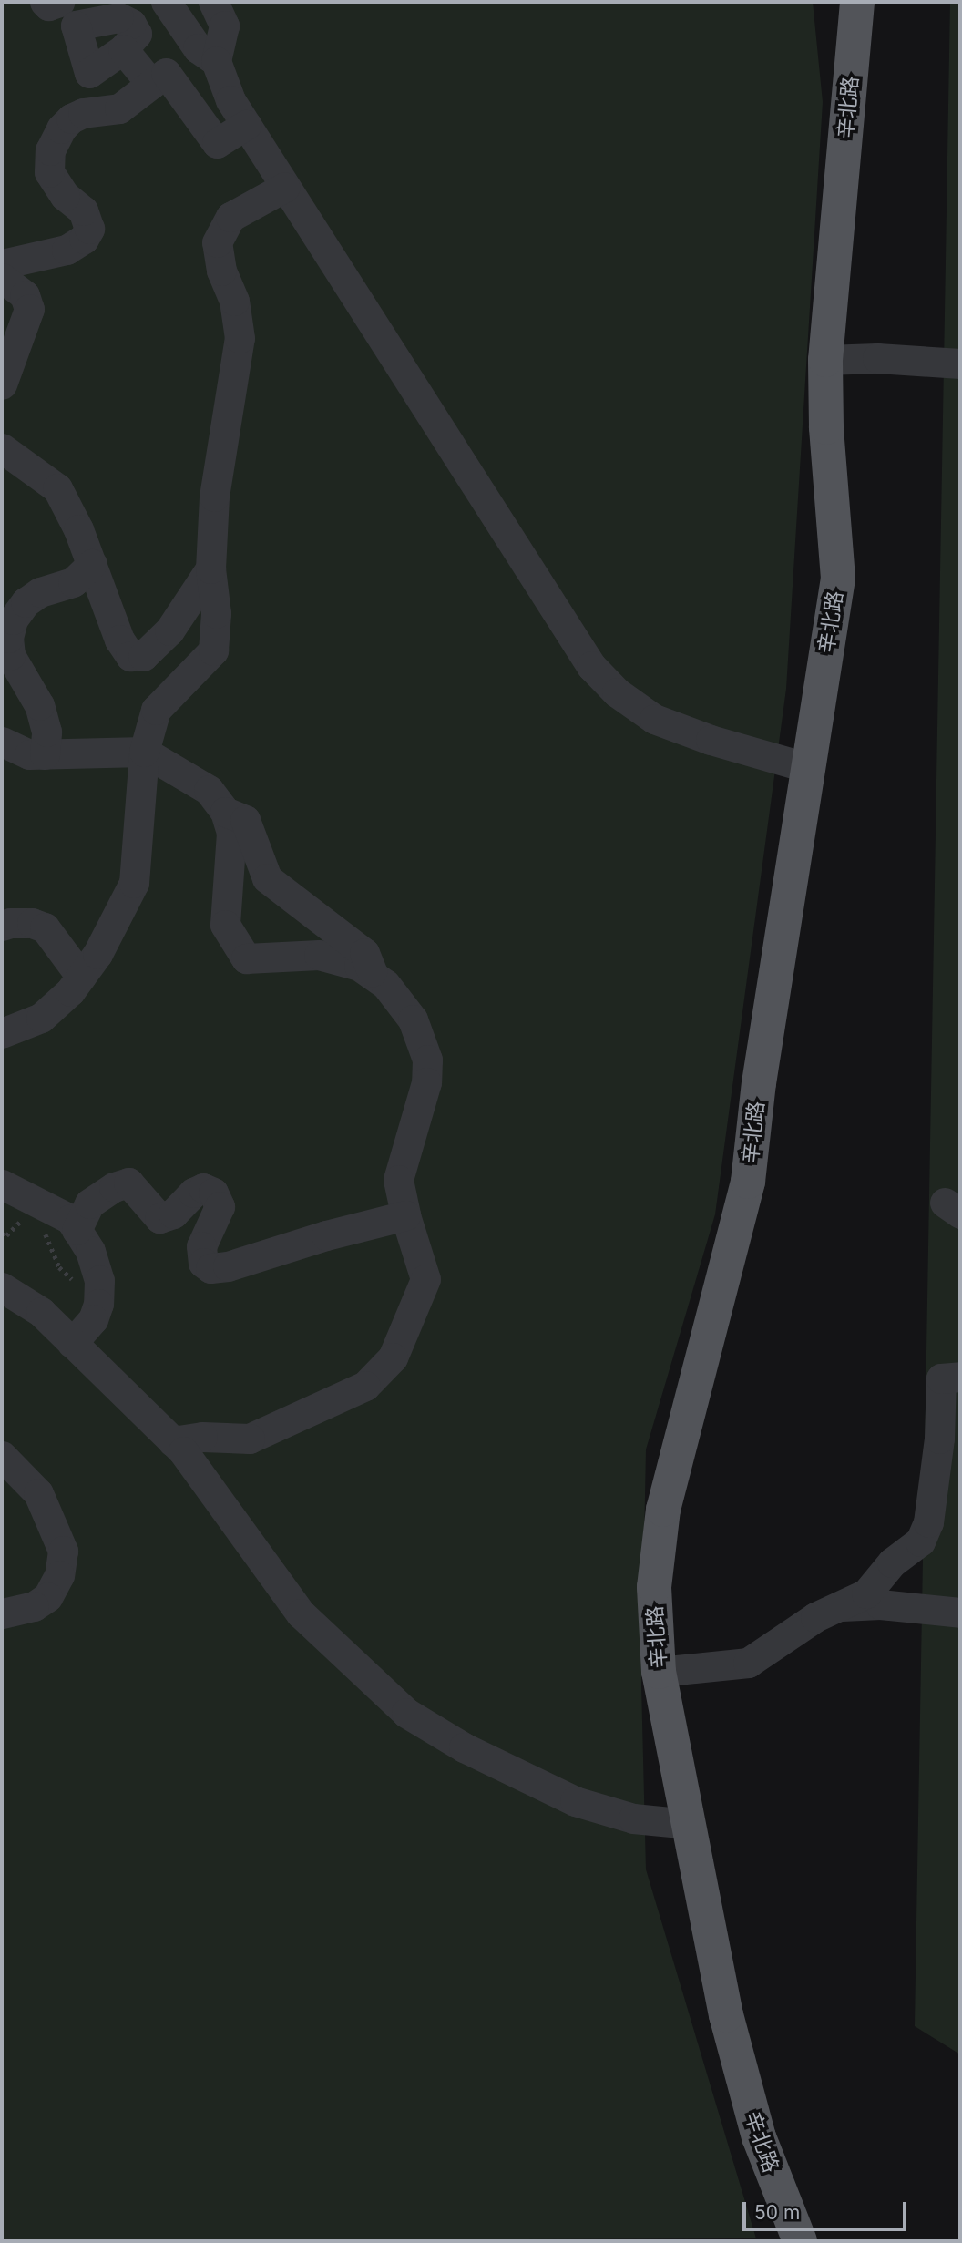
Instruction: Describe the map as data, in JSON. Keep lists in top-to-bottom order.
{
  "streets": {
    "main road": ["辛北路"]
  },
  "scale_bar": "50 m"
}
